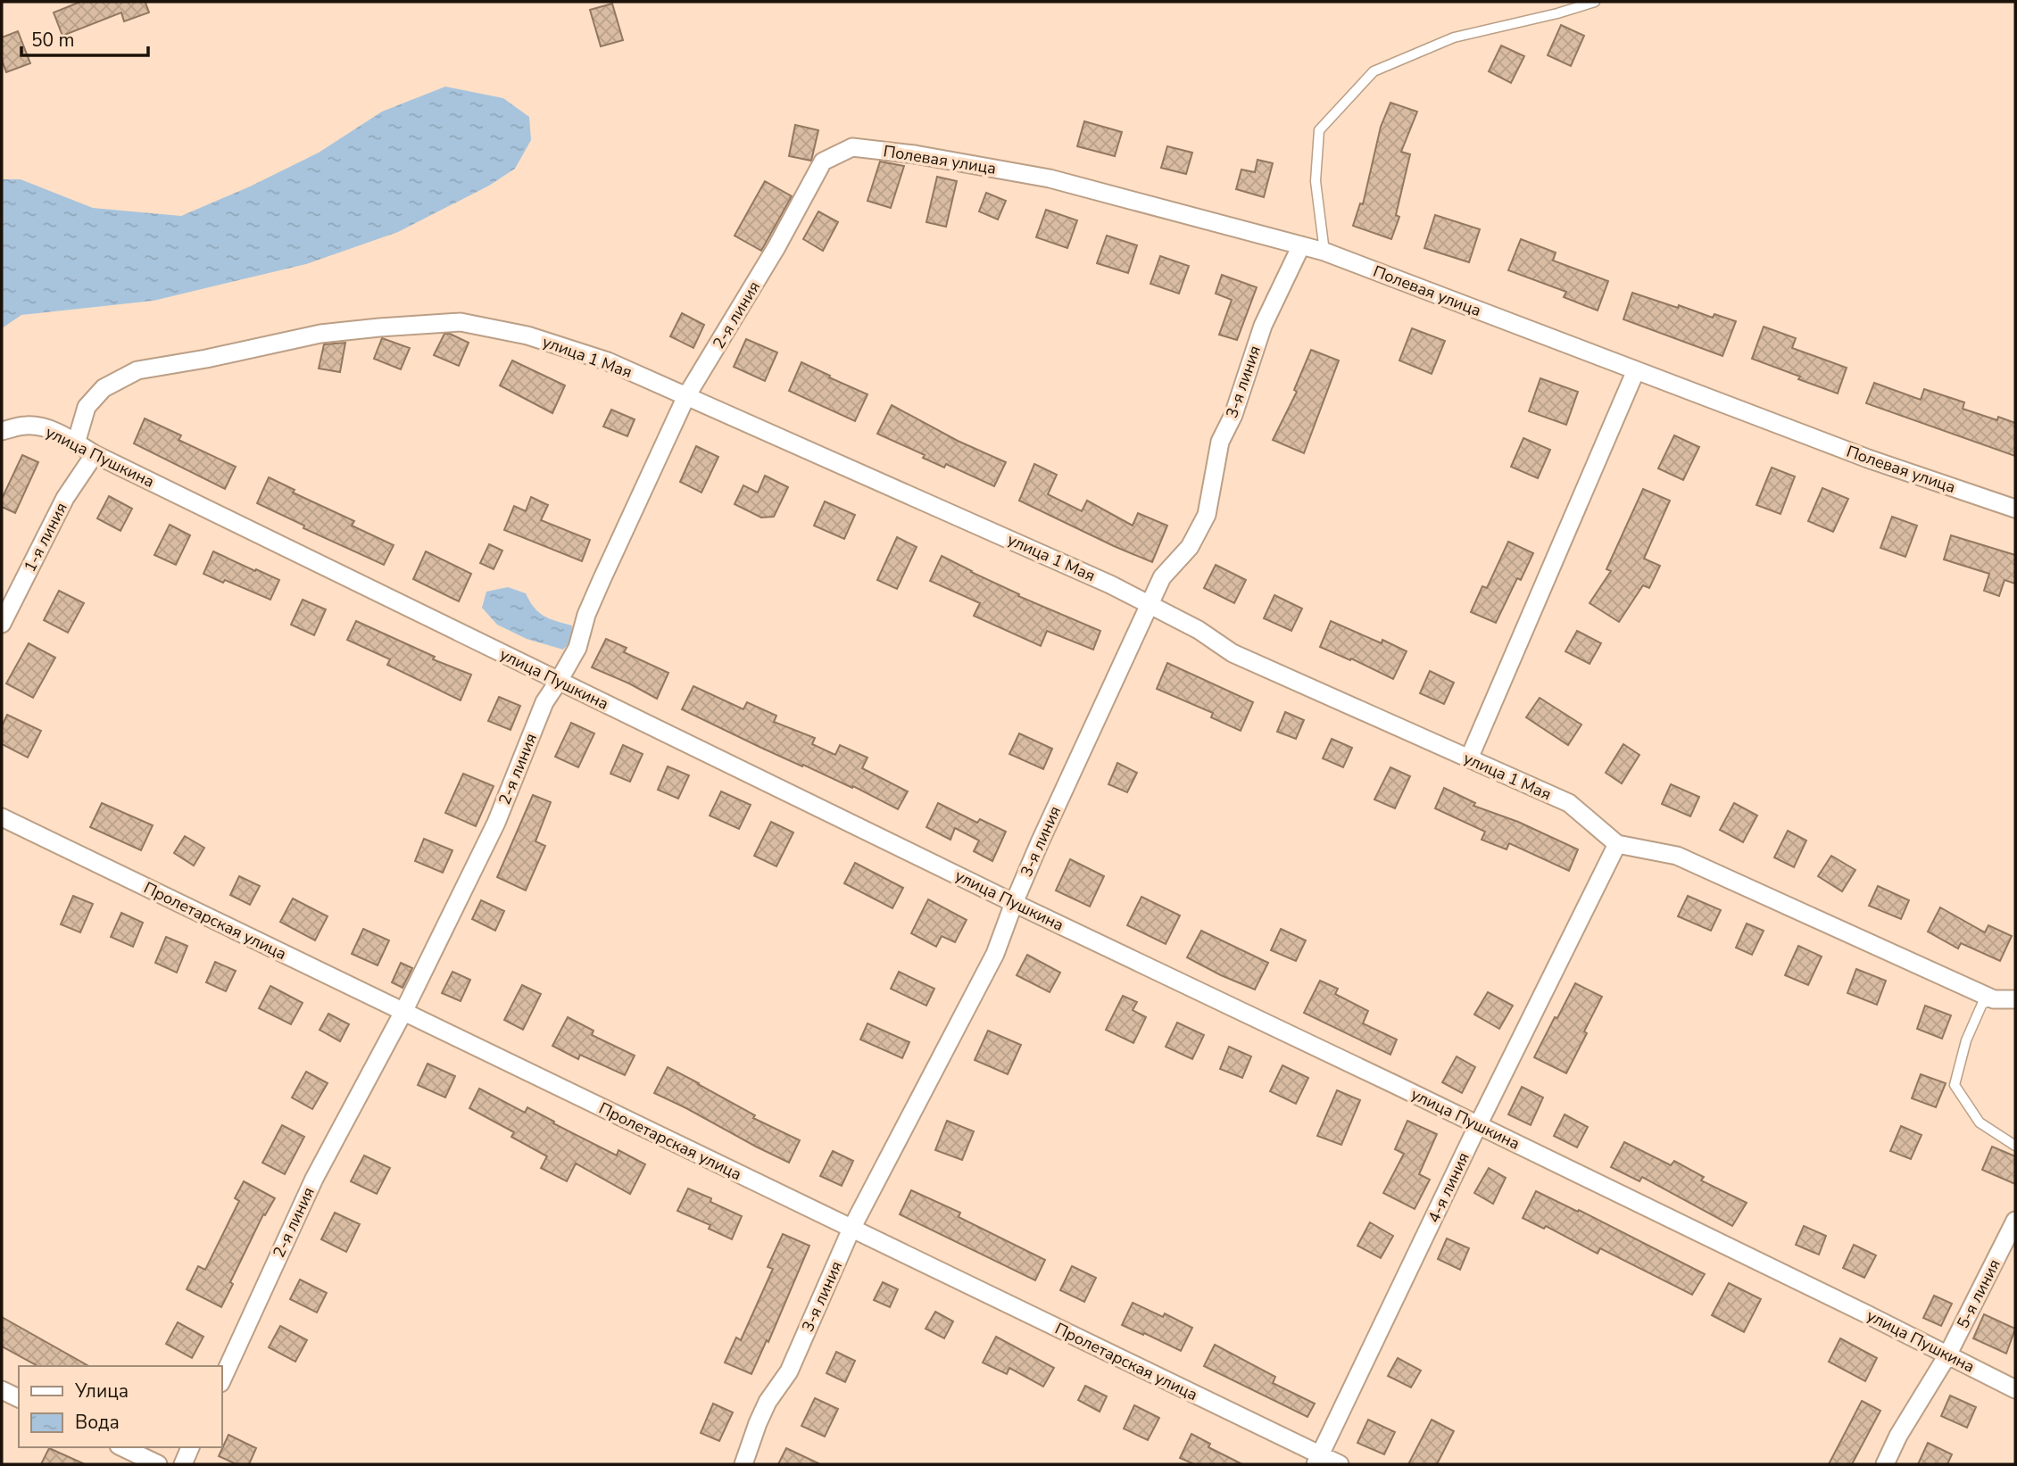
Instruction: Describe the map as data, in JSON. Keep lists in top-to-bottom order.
{
  "streets": {
    "street": [
      "Полевая улица",
      "2-я линия",
      "улица 1 Мая",
      "3-я линия",
      "улица Пушкина",
      "1-я линия",
      "Пролетарская улица",
      "4-я линия",
      "5-я линия"
    ]
  },
  "crossings": [
    ["Полевая улица", "2-я линия"],
    ["Полевая улица", "3-я линия"],
    ["2-я линия", "улица 1 Мая"],
    ["2-я линия", "улица Пушкина"],
    ["2-я линия", "Пролетарская улица"],
    ["улица 1 Мая", "3-я линия"],
    ["улица 1 Мая", "улица Пушкина"],
    ["улица 1 Мая", "4-я линия"],
    ["3-я линия", "улица Пушкина"],
    ["3-я линия", "Пролетарская улица"],
    ["улица Пушкина", "1-я линия"],
    ["улица Пушкина", "4-я линия"],
    ["улица Пушкина", "5-я линия"],
    ["Пролетарская улица", "4-я линия"]
  ],
  "legend": ["Улица", "Вода"],
  "scale_bar": "50 m"
}
